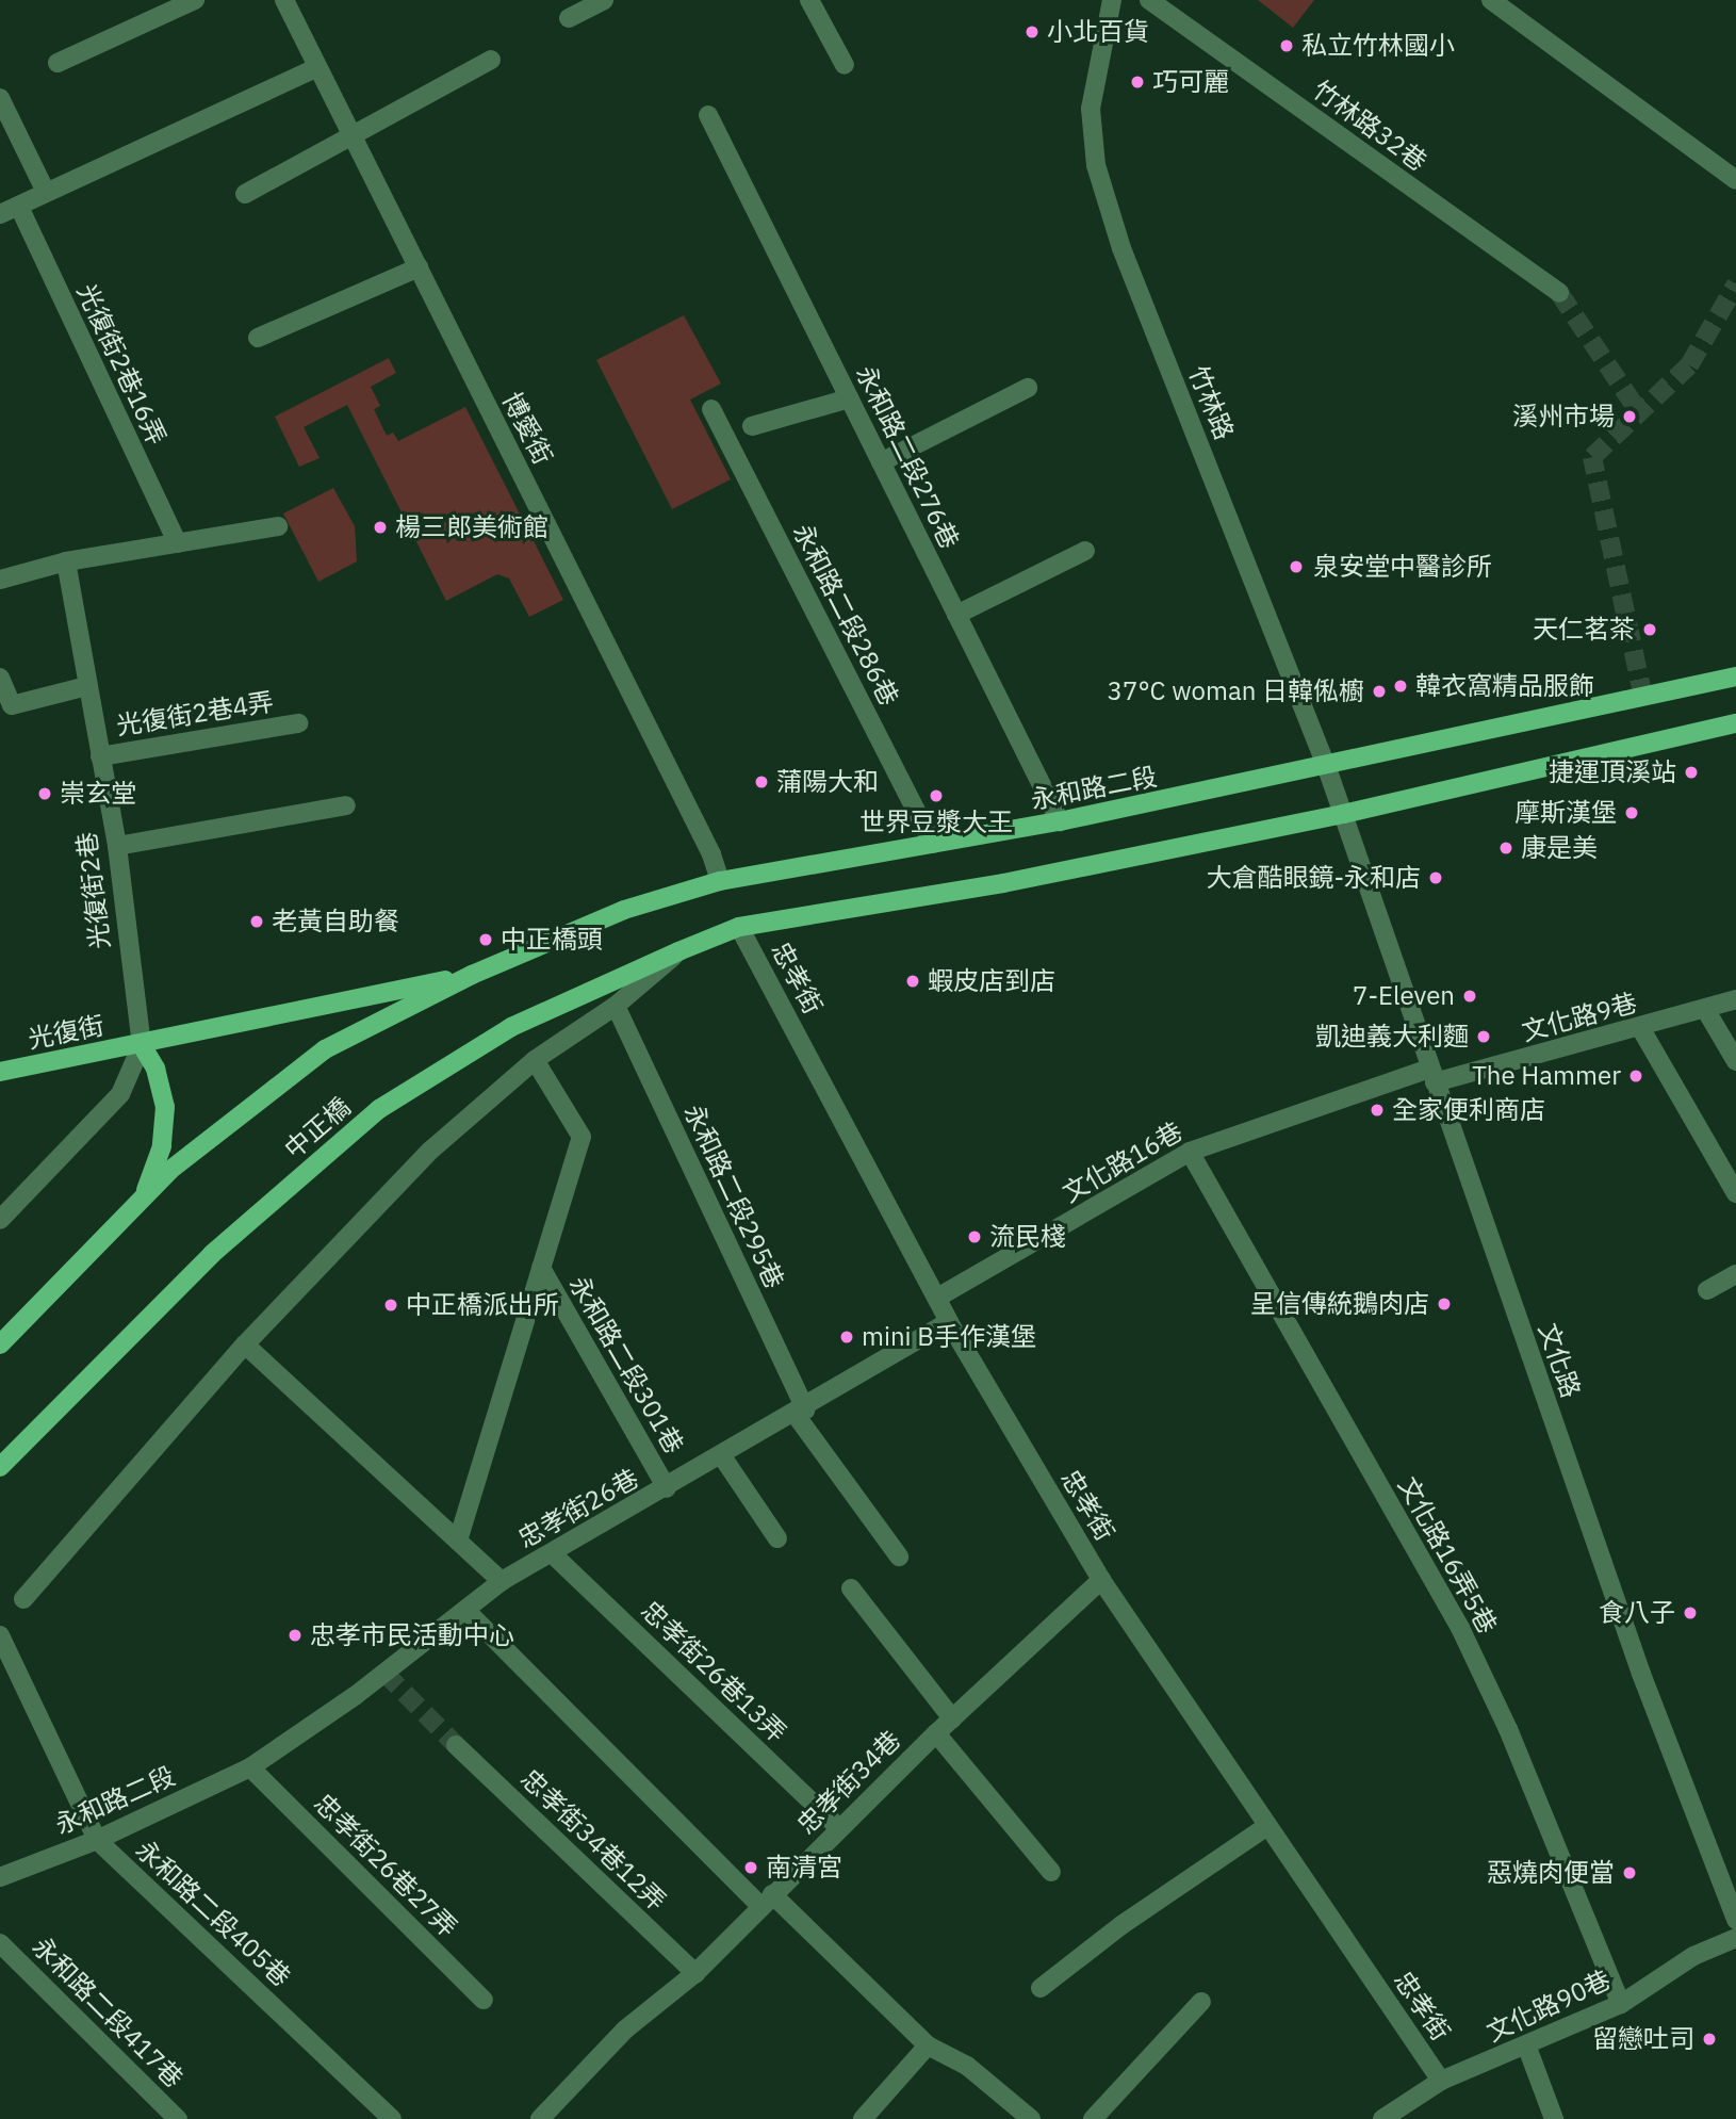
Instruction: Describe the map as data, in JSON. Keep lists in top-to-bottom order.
{
  "streets": {
    "main road": ["永和路二段", "光復街", "中正橋"],
    "street": [
      "竹林路32巷",
      "光復街2巷16弄",
      "竹林路",
      "博愛街",
      "永和路二段276巷",
      "永和路二段286巷",
      "光復街2巷4弄",
      "光復街2巷",
      "忠孝街",
      "文化路9巷",
      "文化路16巷",
      "永和路二段295巷",
      "文化路",
      "永和路二段301巷",
      "忠孝街26巷",
      "文化路16弄5巷",
      "忠孝街26巷13弄",
      "忠孝街34巷",
      "忠孝街34巷12弄",
      "忠孝街26巷27弄",
      "永和路二段405巷",
      "文化路90巷",
      "永和路二段417巷"
    ]
  },
  "crossings": [
    ["竹林路", "永和路二段"],
    ["竹林路", "文化路"],
    ["博愛街", "永和路二段"],
    ["永和路二段276巷", "永和路二段"],
    ["永和路二段286巷", "永和路二段"],
    ["光復街2巷4弄", "光復街2巷"],
    ["永和路二段", "光復街"],
    ["永和路二段", "忠孝街26巷"],
    ["永和路二段", "忠孝街26巷27弄"],
    ["永和路二段", "永和路二段405巷"],
    ["光復街2巷", "光復街"],
    ["忠孝街", "中正橋"],
    ["忠孝街", "文化路16巷"],
    ["忠孝街", "忠孝街26巷"],
    ["忠孝街", "忠孝街34巷"],
    ["忠孝街", "文化路90巷"],
    ["文化路9巷", "文化路16巷"],
    ["文化路9巷", "文化路"],
    ["文化路16巷", "文化路"],
    ["文化路16巷", "文化路16弄5巷"],
    ["永和路二段295巷", "忠孝街26巷"],
    ["永和路二段301巷", "忠孝街26巷"],
    ["忠孝街26巷", "忠孝街26巷13弄"],
    ["忠孝街26巷", "忠孝街26巷27弄"],
    ["文化路16弄5巷", "文化路90巷"],
    ["忠孝街26巷13弄", "忠孝街34巷"],
    ["忠孝街34巷", "忠孝街34巷12弄"]
  ],
  "places": [
    "小北百貨",
    "私立竹林國小",
    "巧可麗",
    "溪州市場",
    "楊三郎美術館",
    "泉安堂中醫診所",
    "天仁茗茶",
    "韓衣窩精品服飾",
    "37°C woman 日韓俬櫥",
    "捷運頂溪站",
    "蒲陽大和",
    "崇玄堂",
    "世界豆漿大王",
    "摩斯漢堡",
    "康是美",
    "大倉酷眼鏡-永和店",
    "老黃自助餐",
    "中正橋頭",
    "蝦皮店到店",
    "7-Eleven",
    "凱迪義大利麵",
    "The Hammer",
    "全家便利商店",
    "流民棧",
    "呈信傳統鵝肉店",
    "中正橋派出所",
    "mini B手作漢堡",
    "食八子",
    "忠孝市民活動中心",
    "南清宮",
    "惡燒肉便當",
    "留戀吐司"
  ]
}
